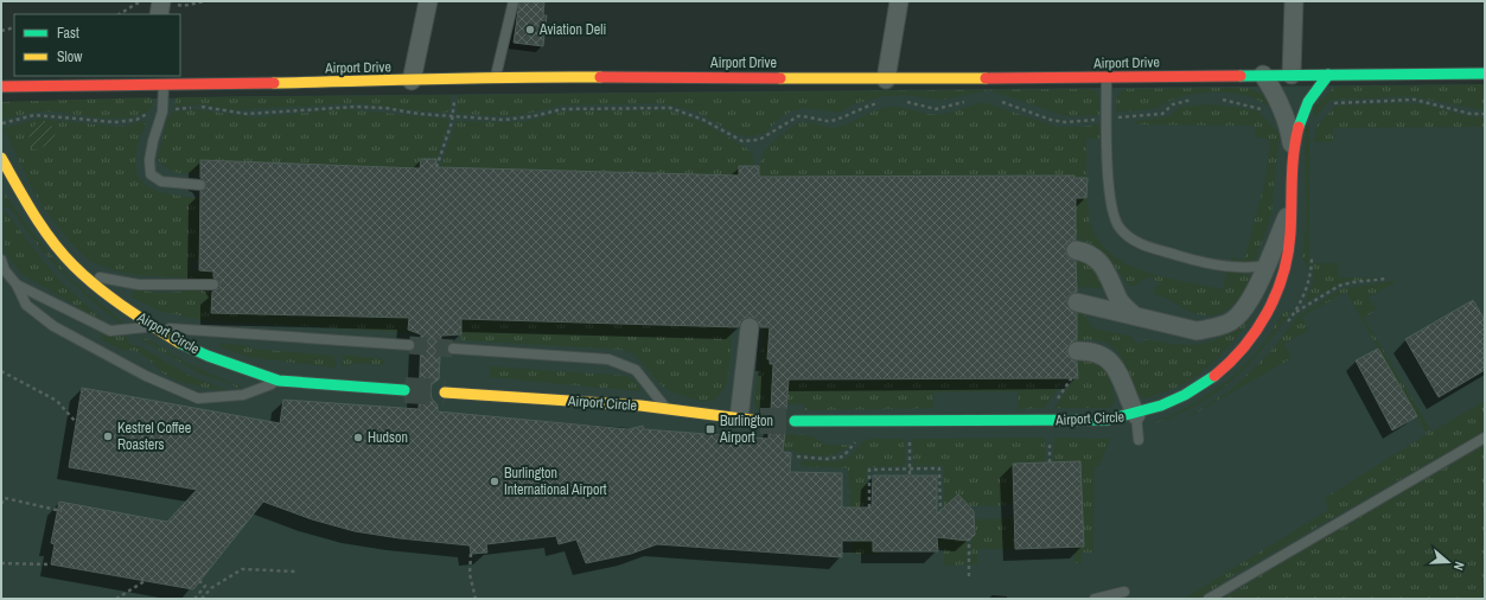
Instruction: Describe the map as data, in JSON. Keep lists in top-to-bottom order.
{
  "streets": {
    "street": ["Airport Drive", "Airport Circle"]
  },
  "crossings": [
    ["Airport Drive", "Airport Circle"]
  ],
  "places": {
    "other": [
      "Aviation Deli",
      "Kestrel Coffee Roasters",
      "Hudson",
      "Burlington International Airport"
    ],
    "transit": ["Burlington Airport"]
  },
  "legend": ["Fast", "Slow"],
  "north": "right"
}
